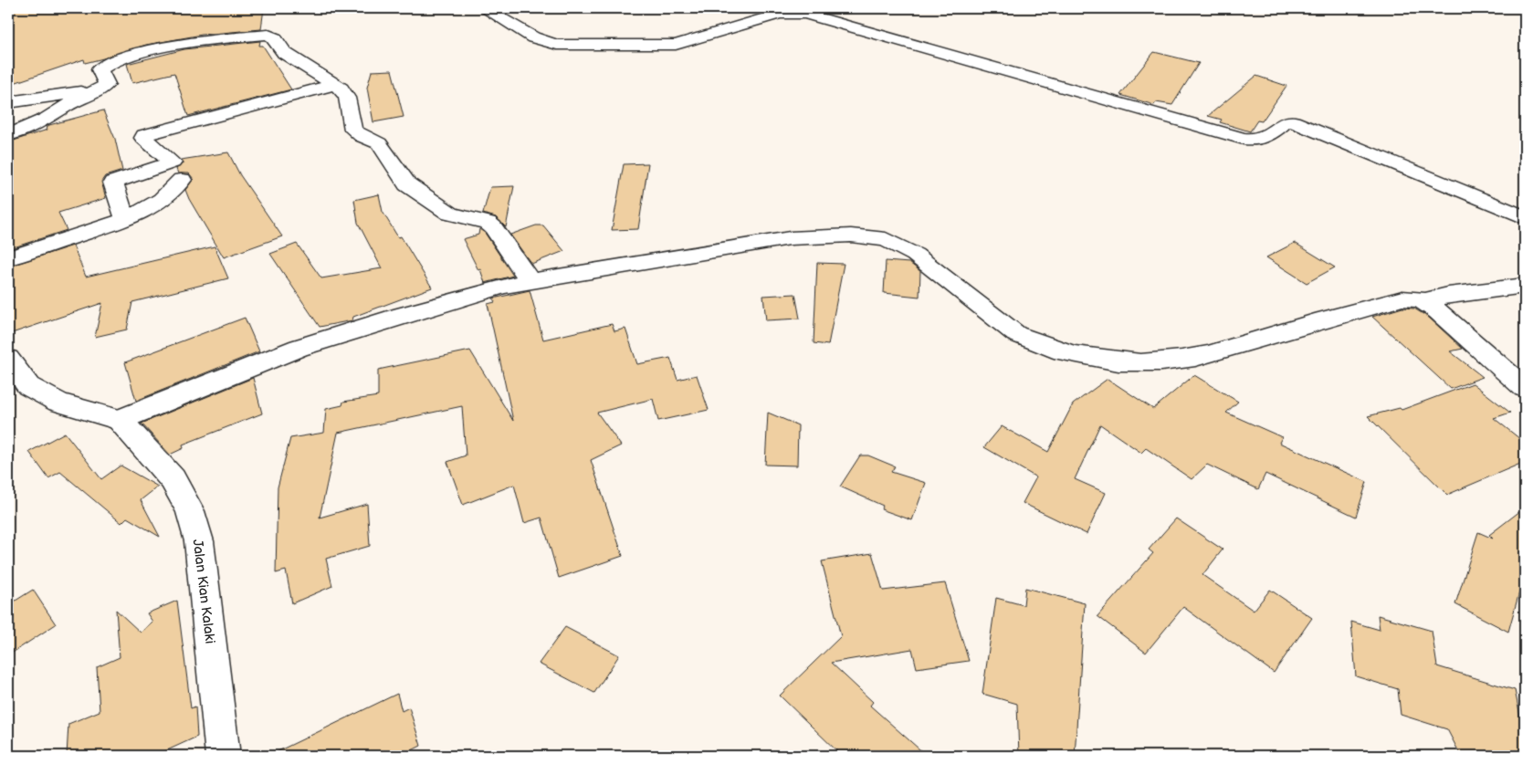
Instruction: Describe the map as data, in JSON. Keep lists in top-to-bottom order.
{
  "streets": {
    "street": ["Jalan Kian Kalaki"]
  }
}
